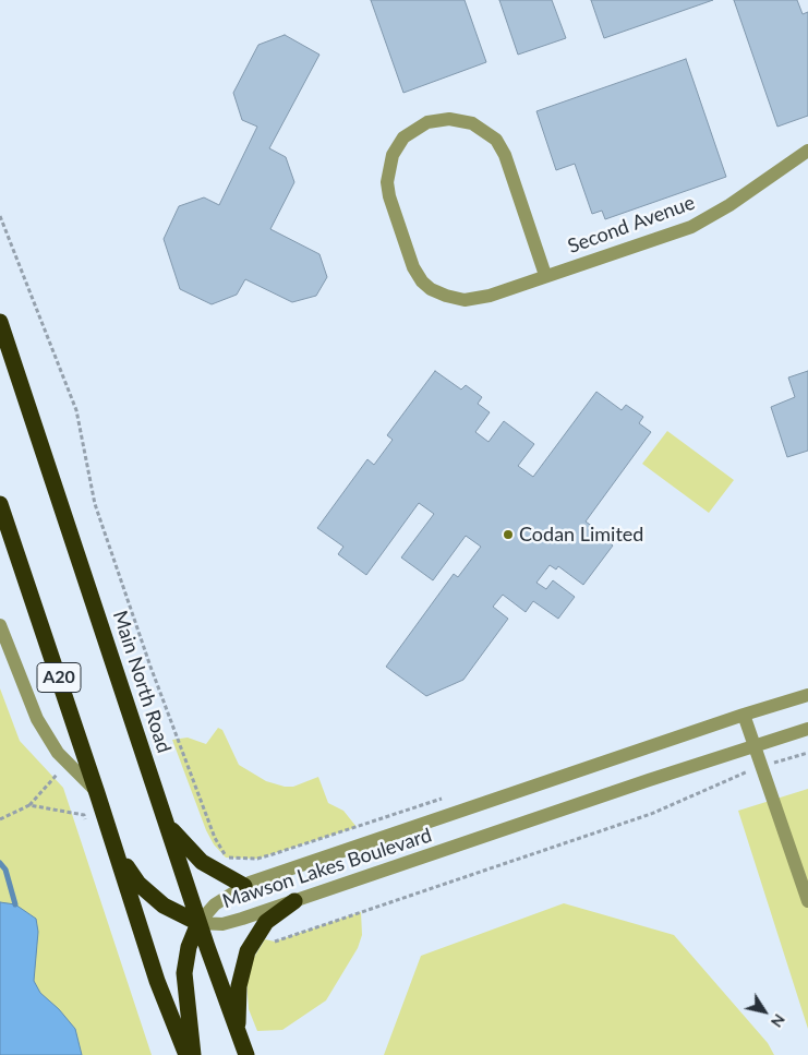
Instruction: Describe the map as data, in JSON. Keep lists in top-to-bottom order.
{
  "streets": {
    "highway": ["A20", "Main North Road"],
    "street": ["Second Avenue", "Mawson Lakes Boulevard"]
  },
  "crossings": [
    ["Main North Road", "Mawson Lakes Boulevard"]
  ],
  "places": ["Codan Limited"],
  "north": "bottom right"
}
